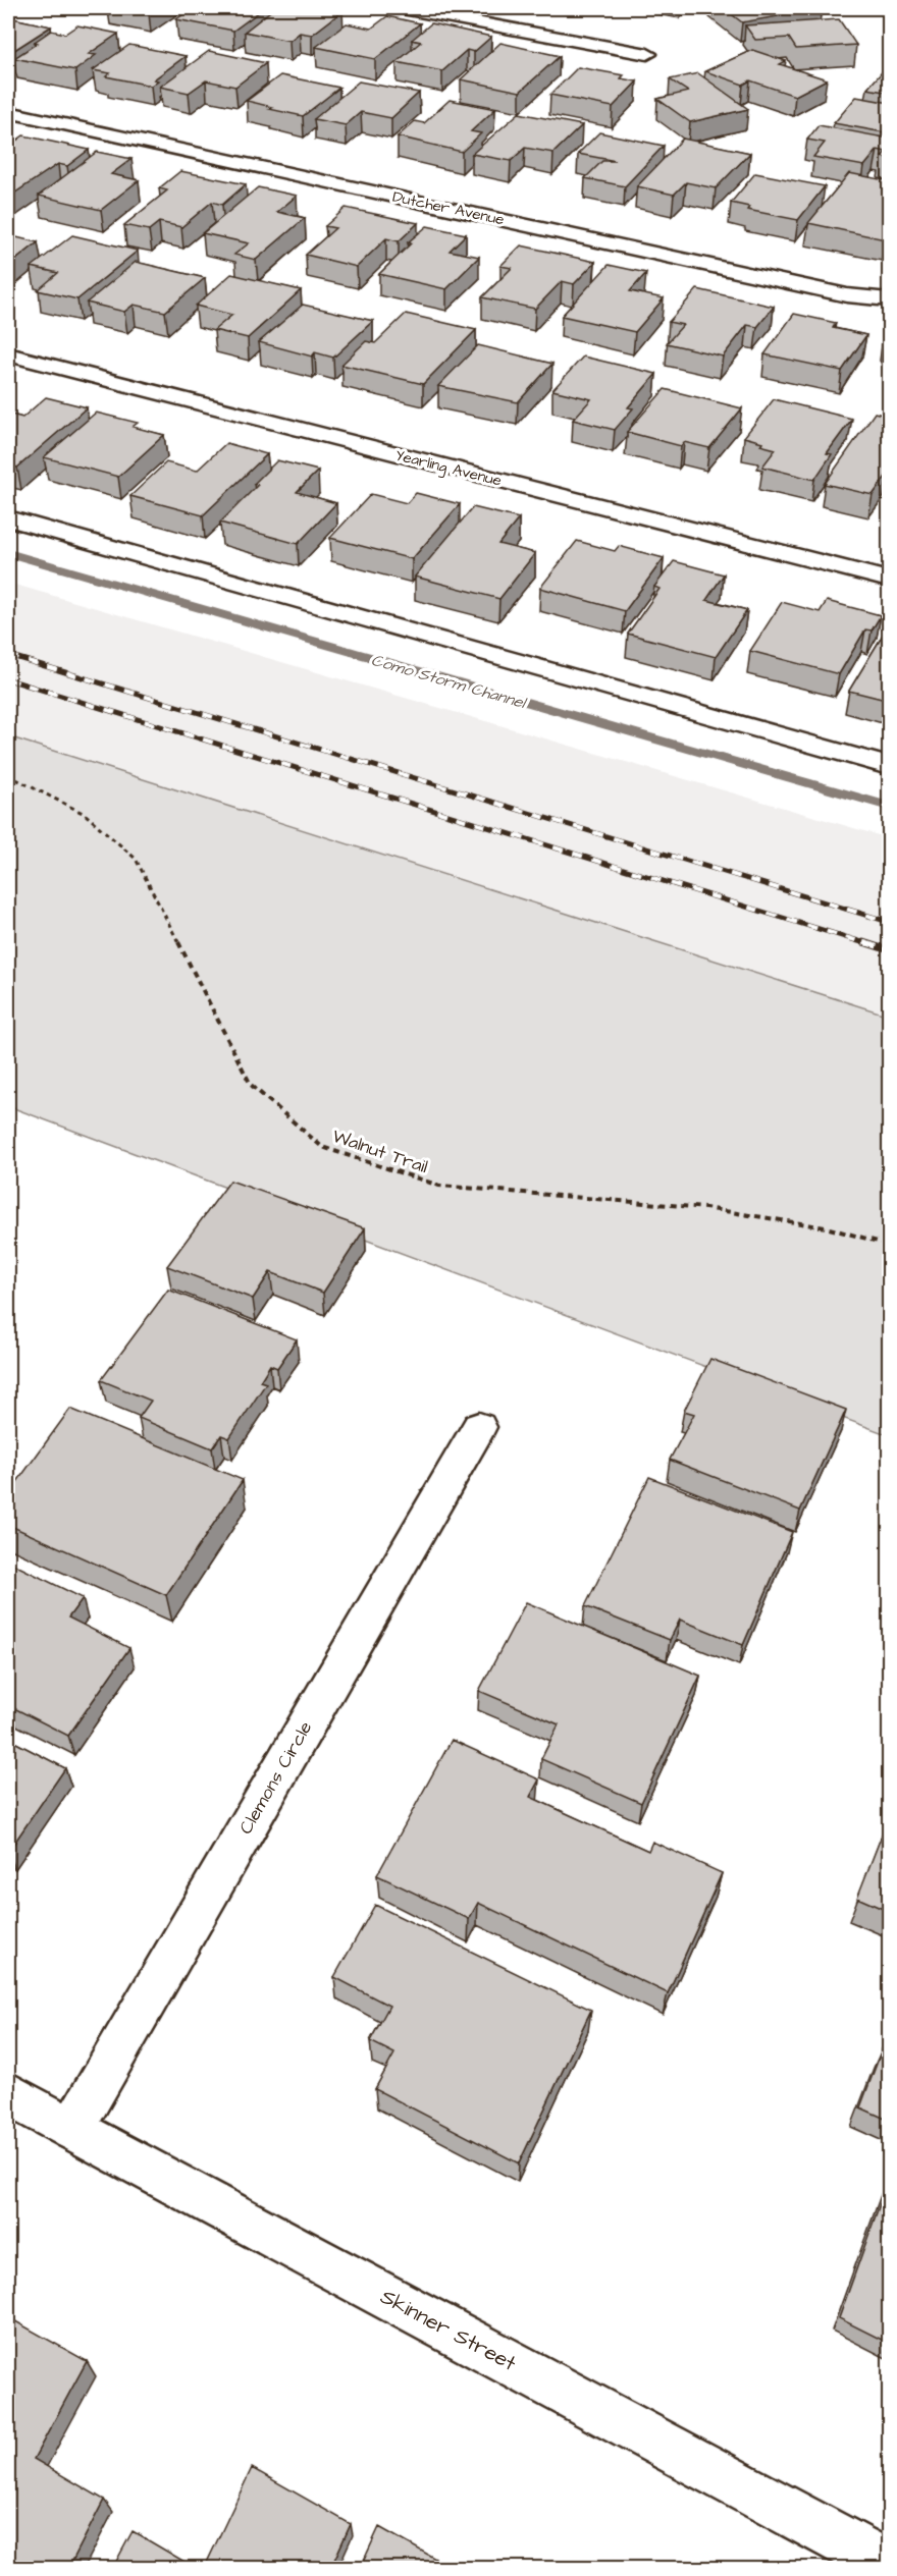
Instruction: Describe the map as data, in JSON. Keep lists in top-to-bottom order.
{
  "streets": {
    "street": [
      "Dutcher Avenue",
      "Yearling Avenue",
      "Clemons Circle",
      "Skinner Street"
    ],
    "path": ["Walnut Trail"]
  },
  "crossings": [
    ["Clemons Circle", "Skinner Street"]
  ],
  "water": ["Como Storm Channel"]
}
